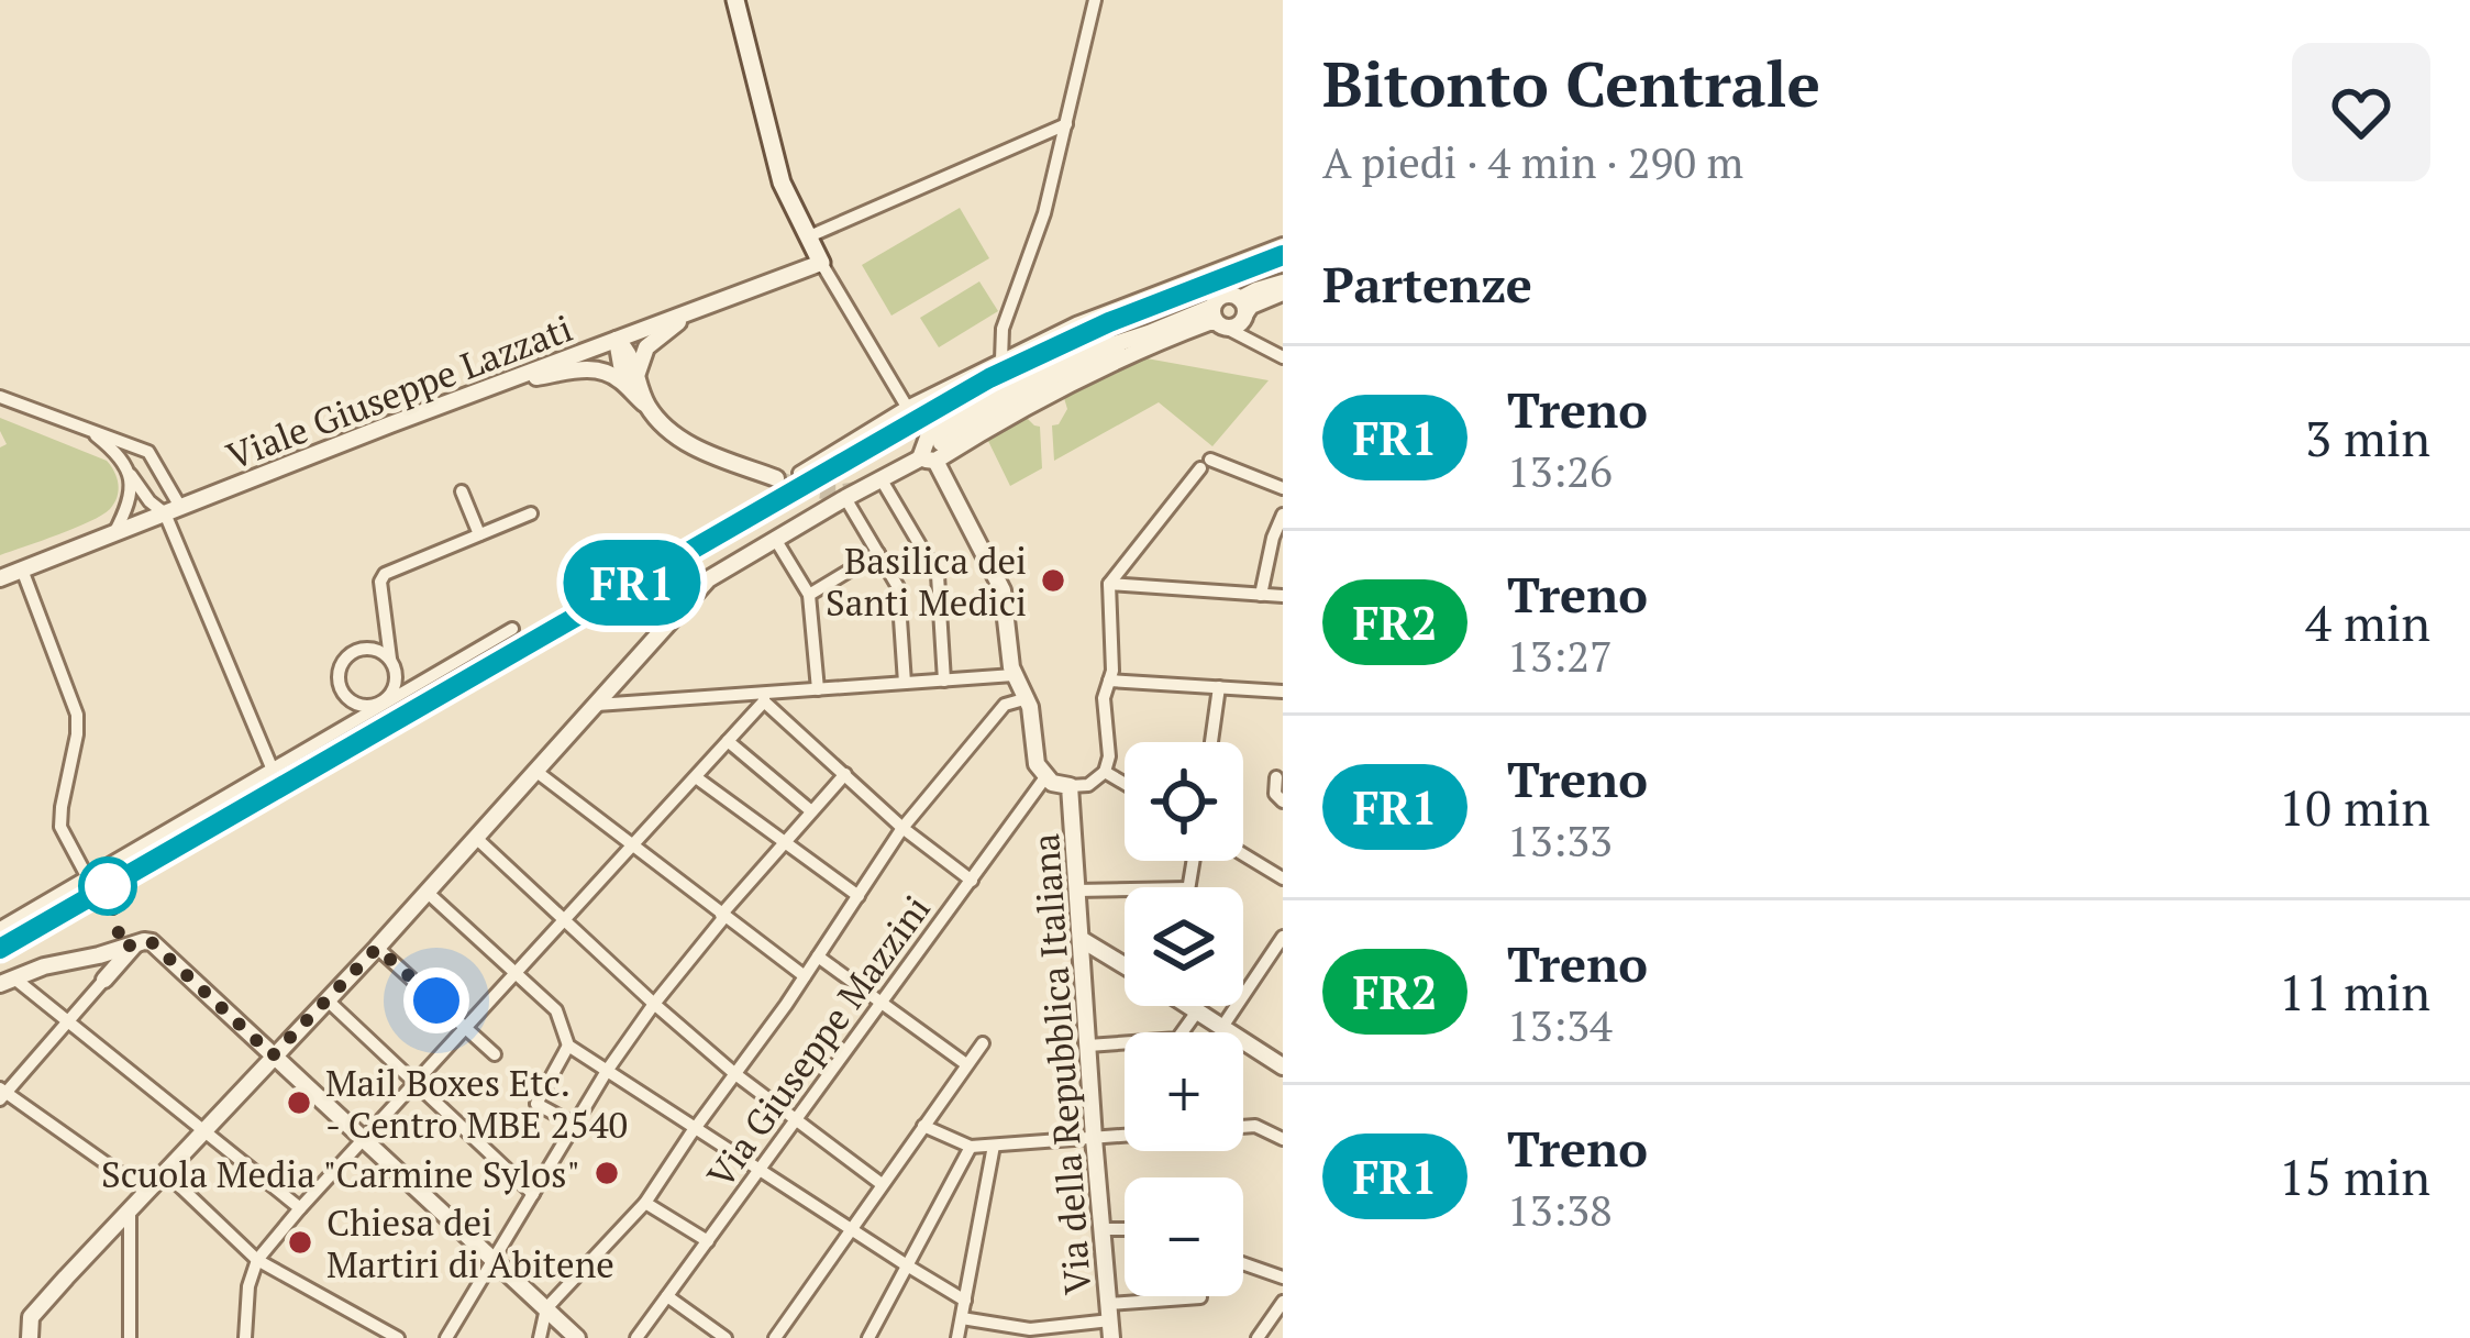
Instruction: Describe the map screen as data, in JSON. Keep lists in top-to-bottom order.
{
  "streets": {
    "street": ["Viale Giuseppe Lazzati", "Via Giuseppe Mazzini", "Via della Repubblica Italiana"]
  },
  "places": [
    "Basilica dei Santi Medici",
    "Mail Boxes Etc. - Centro MBE 2540",
    "Scuola Media \"Carmine Sylos\"",
    "Chiesa dei Martiri di Abitene"
  ],
  "page": {
    "on_map": "FR1",
    "heading": [
      ["Bitonto Centrale", "A piedi · 4 min · 290 m"],
      "Partenze"
    ],
    "list": [
      {
        "mark": "FR1",
        "name": "Treno",
        "note": "13:26",
        "value": "3 min"
      },
      {
        "mark": "FR2",
        "name": "Treno",
        "note": "13:27",
        "value": "4 min"
      },
      {
        "mark": "FR1",
        "name": "Treno",
        "note": "13:33",
        "value": "10 min"
      },
      {
        "mark": "FR2",
        "name": "Treno",
        "note": "13:34",
        "value": "11 min"
      },
      {
        "mark": "FR1",
        "name": "Treno",
        "note": "13:38",
        "value": "15 min"
      }
    ],
    "map_buttons": ["+", "−"]
  }
}
